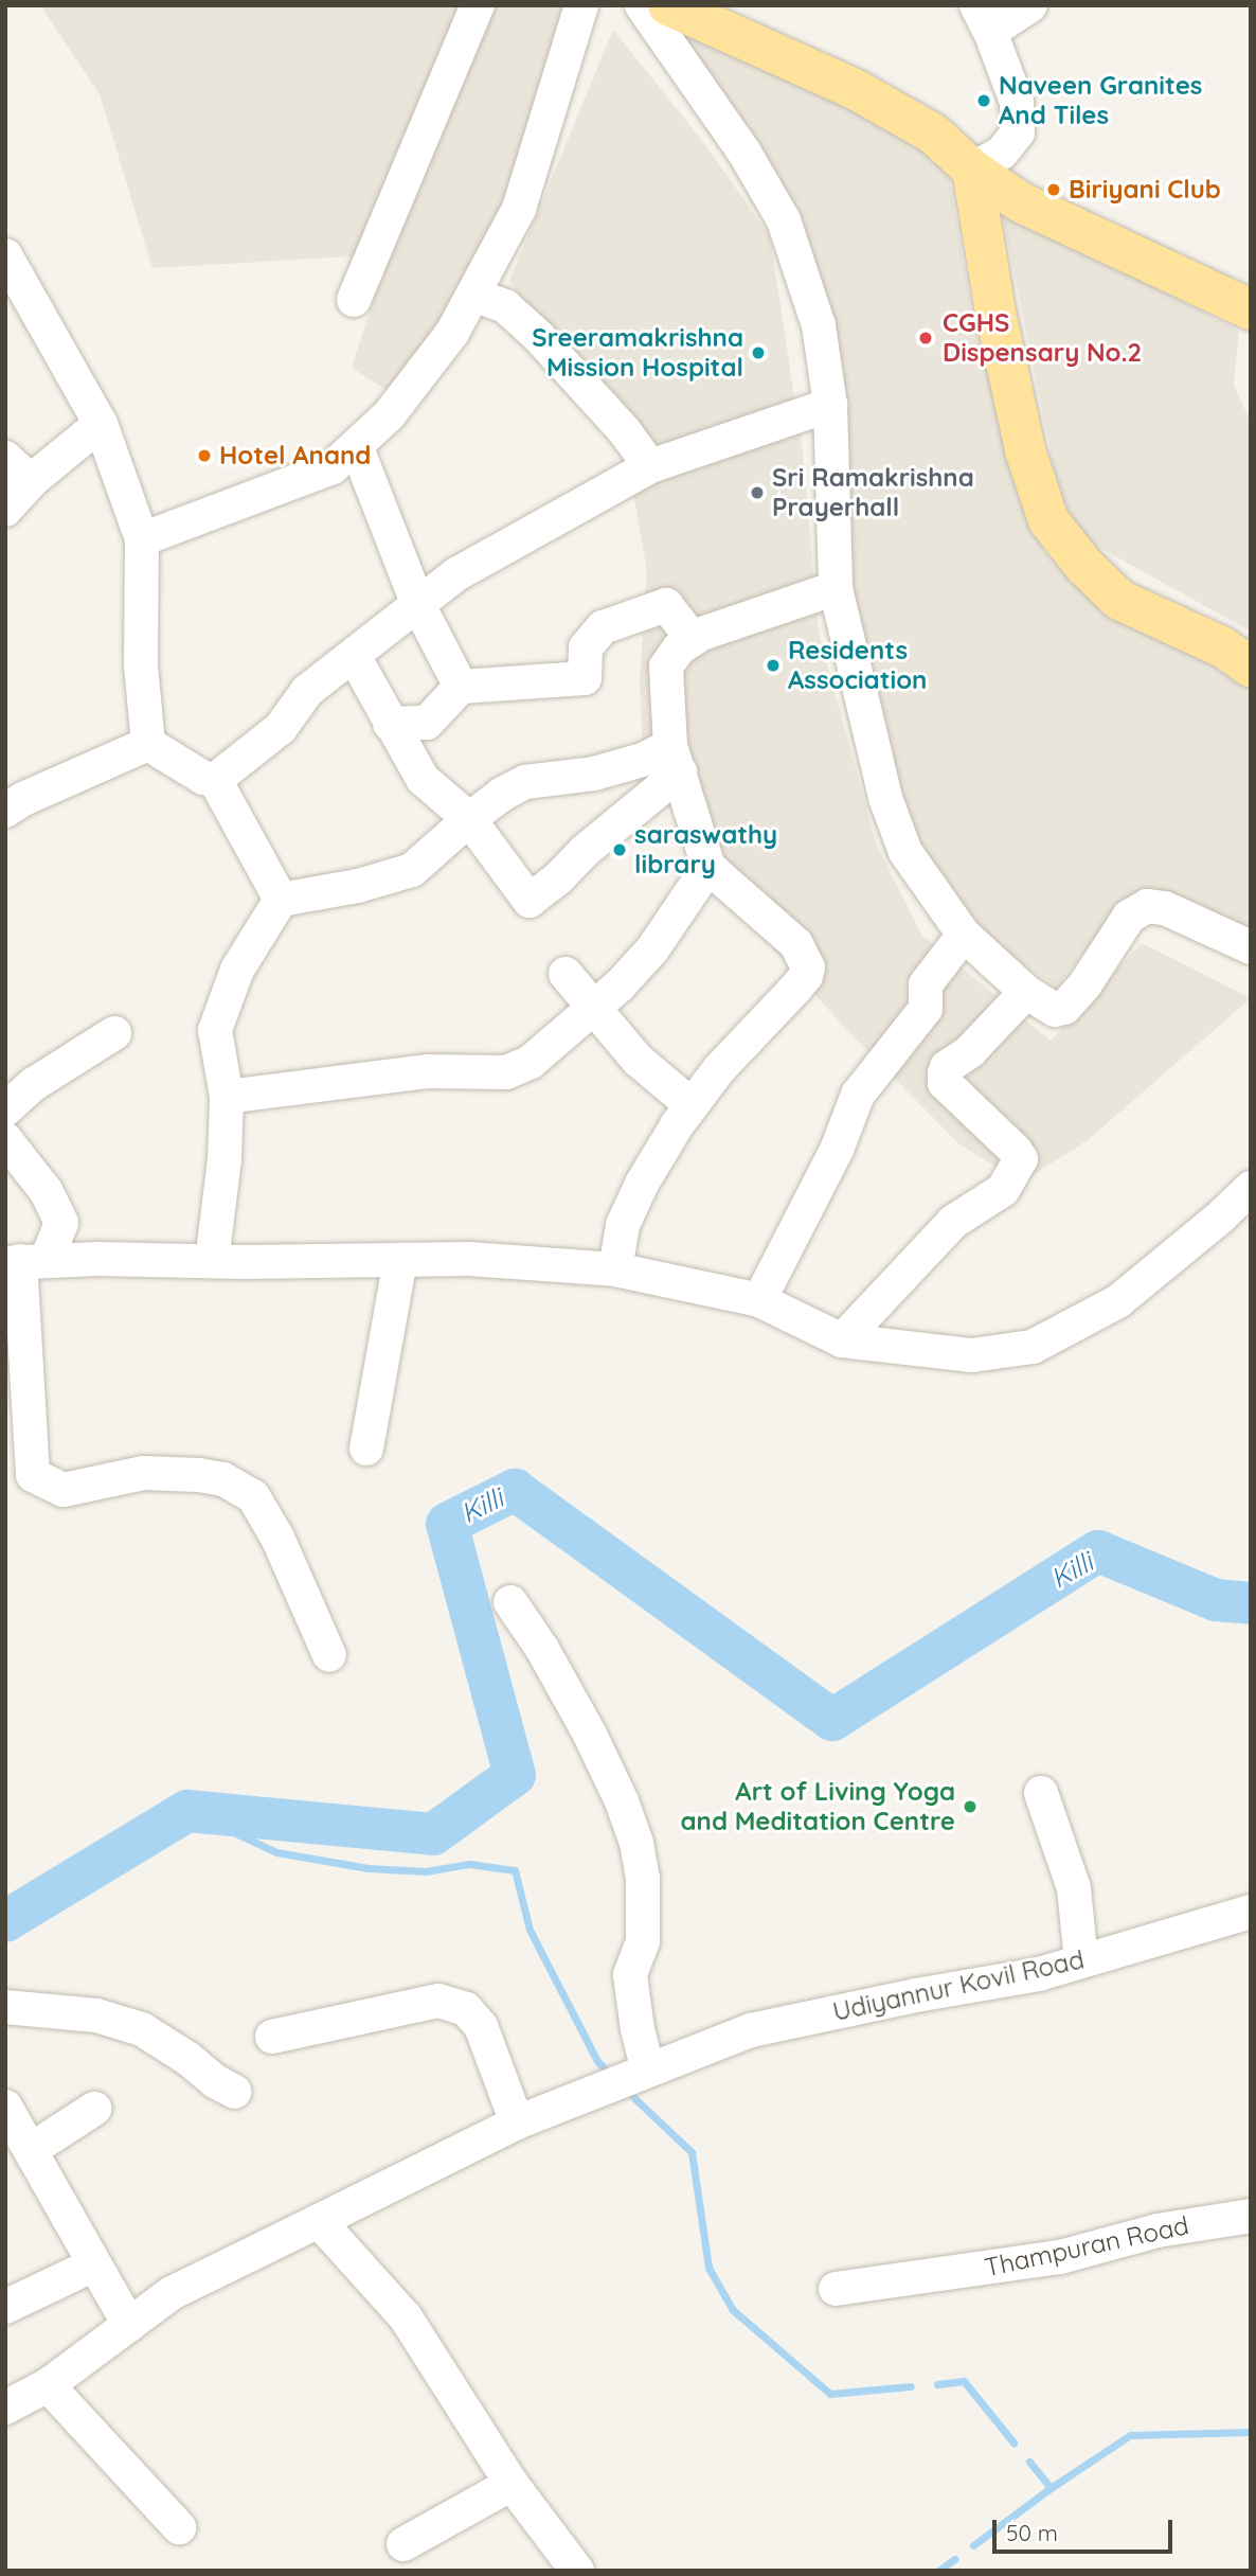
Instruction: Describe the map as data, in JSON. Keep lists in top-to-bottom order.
{
  "streets": {
    "street": ["Udiyannur Kovil Road", "Thampuran Road"]
  },
  "water": ["Killi"],
  "places": [
    "Naveen Granites And Tiles",
    "Biriyani Club",
    "CGHS Dispensary No.2",
    "Sreeramakrishna Mission Hospital",
    "Hotel Anand",
    "Sri Ramakrishna Prayerhall",
    "Residents Association",
    "saraswathy library",
    "Art of Living Yoga and Meditation Centre"
  ],
  "scale_bar": "50 m"
}
